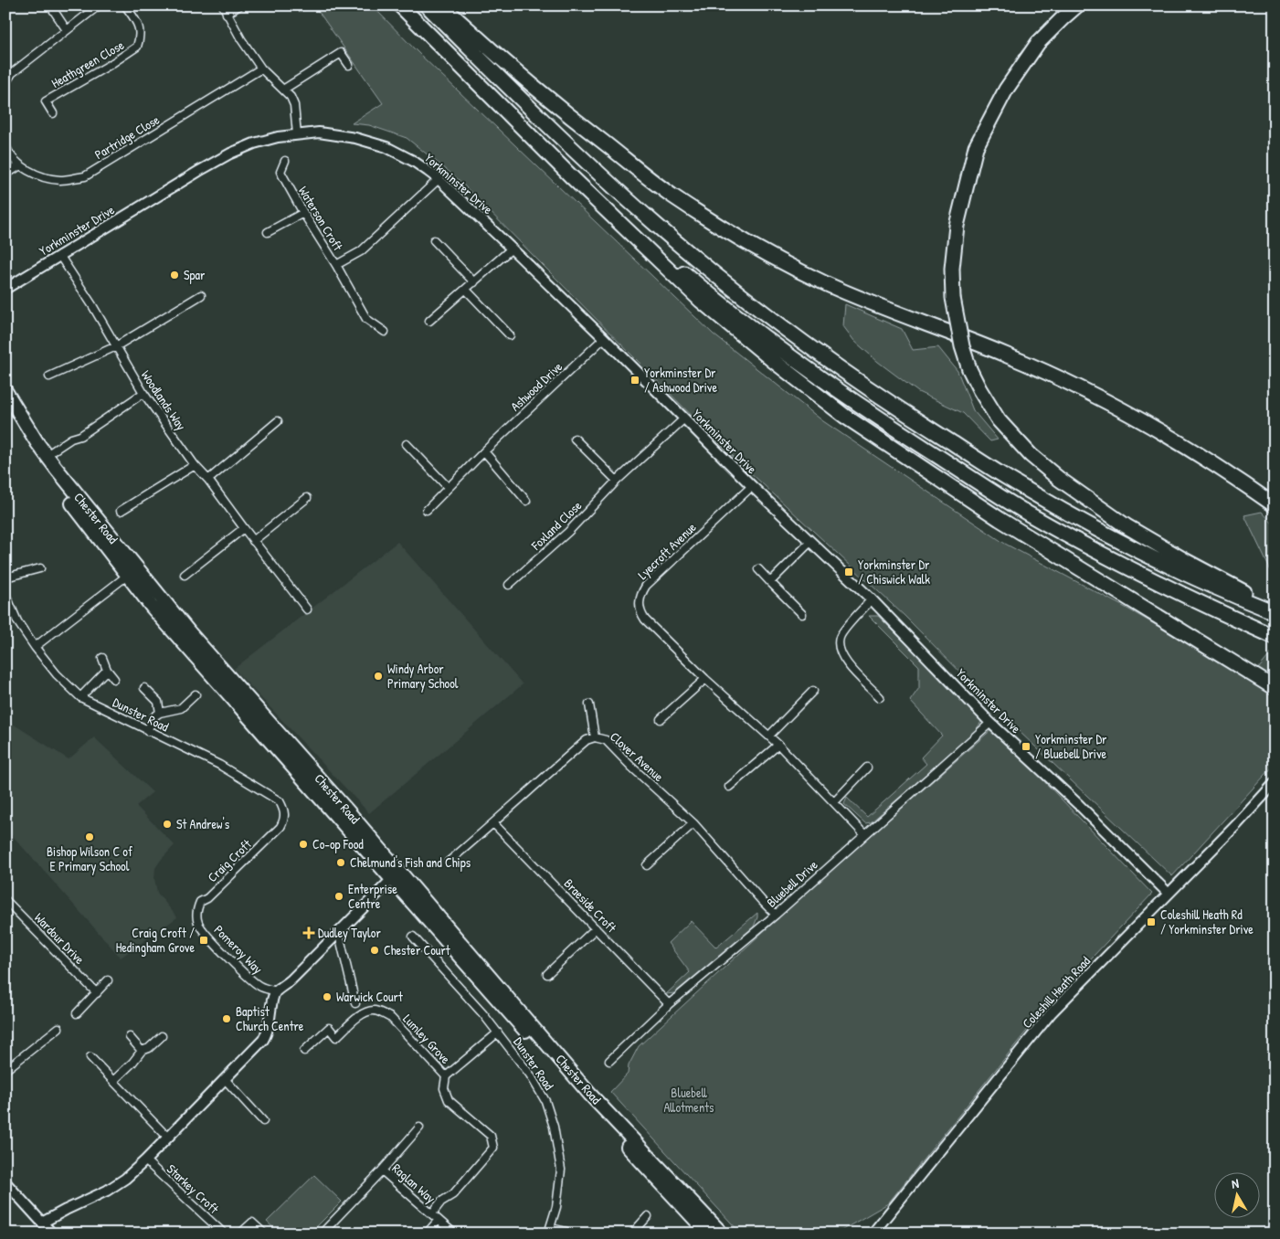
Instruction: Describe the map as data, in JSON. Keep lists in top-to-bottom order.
{
  "streets": {
    "highway": ["Chester Road"],
    "street": [
      "Heathgreen Close",
      "Partridge Close",
      "Yorkminster Drive",
      "Waterson Croft",
      "Ashwood Drive",
      "Woodlands Way",
      "Foxland Close",
      "Lyecroft Avenue",
      "Dunster Road",
      "Clover Avenue",
      "Craig Croft",
      "Bluebell Drive",
      "Braeside Croft",
      "Wardour Drive",
      "Pomeroy Way",
      "Coleshill Heath Road",
      "Lumley Grove",
      "Raglan Way",
      "Starkey Croft"
    ]
  },
  "crossings": [
    ["Yorkminster Drive", "Waterson Croft"],
    ["Yorkminster Drive", "Ashwood Drive"],
    ["Yorkminster Drive", "Woodlands Way"],
    ["Yorkminster Drive", "Foxland Close"],
    ["Yorkminster Drive", "Lyecroft Avenue"],
    ["Yorkminster Drive", "Bluebell Drive"],
    ["Yorkminster Drive", "Coleshill Heath Road"],
    ["Lyecroft Avenue", "Bluebell Drive"],
    ["Dunster Road", "Craig Croft"],
    ["Clover Avenue", "Bluebell Drive"],
    ["Clover Avenue", "Braeside Croft"],
    ["Craig Croft", "Pomeroy Way"],
    ["Bluebell Drive", "Braeside Croft"],
    ["Lumley Grove", "Raglan Way"]
  ],
  "parks": ["Bluebell Allotments"],
  "places": {
    "other": [
      "Spar",
      "Windy Arbor Primary School",
      "St Andrew's",
      "Bishop Wilson C of E Primary School",
      "Co-op Food",
      "Chelmund's Fish and Chips",
      "Enterprise Centre",
      "Chester Court",
      "Warwick Court",
      "Baptist Church Centre"
    ],
    "transit": [
      "Yorkminster Dr / Ashwood Drive",
      "Yorkminster Dr / Chiswick Walk",
      "Yorkminster Dr / Bluebell Drive",
      "Coleshill Heath Rd / Yorkminster Drive",
      "Craig Croft / Hedingham Grove"
    ],
    "health": ["Dudley Taylor"]
  },
  "north": "top"
}
